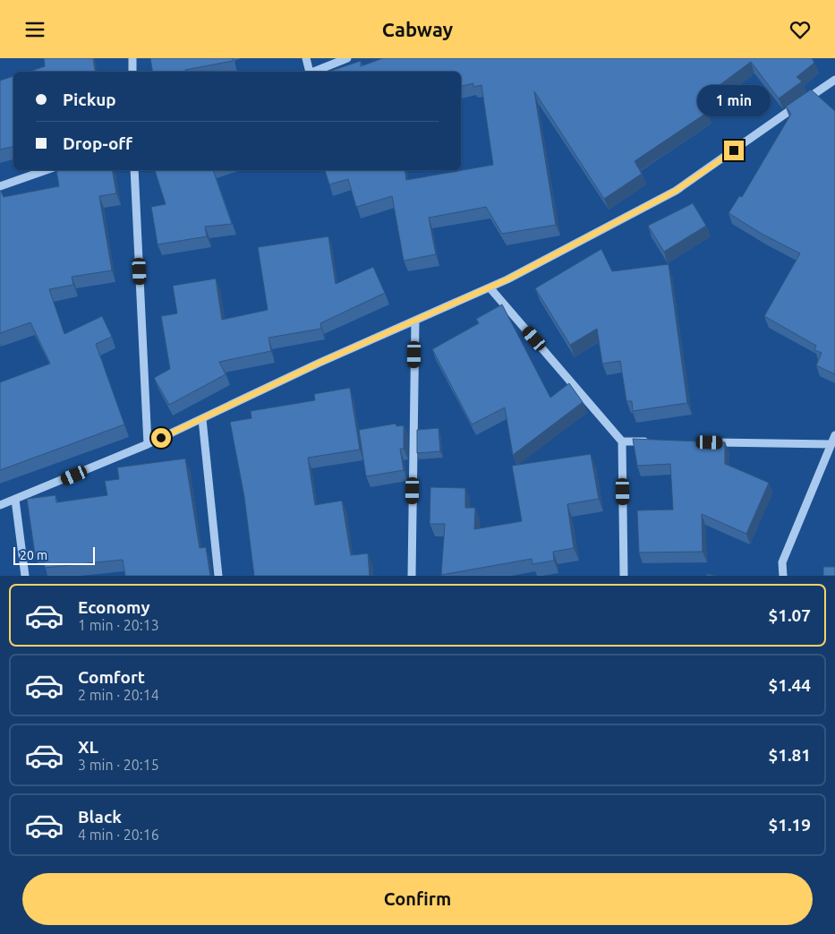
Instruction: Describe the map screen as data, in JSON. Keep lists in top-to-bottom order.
{
  "scale_bar": "20 m",
  "page": {
    "header": "Cabway",
    "banner": ["Pickup", "Drop-off"],
    "bubble": "1 min",
    "scale": "20 m",
    "list": [
      {
        "name": "Economy",
        "note": "1 min · 20:13",
        "value": "$1.07"
      },
      {
        "name": "Comfort",
        "note": "2 min · 20:14",
        "value": "$1.44"
      },
      {
        "name": "XL",
        "note": "3 min · 20:15",
        "value": "$1.81"
      },
      {
        "name": "Black",
        "note": "4 min · 20:16",
        "value": "$1.19"
      }
    ],
    "buttons": "Confirm"
  }
}
